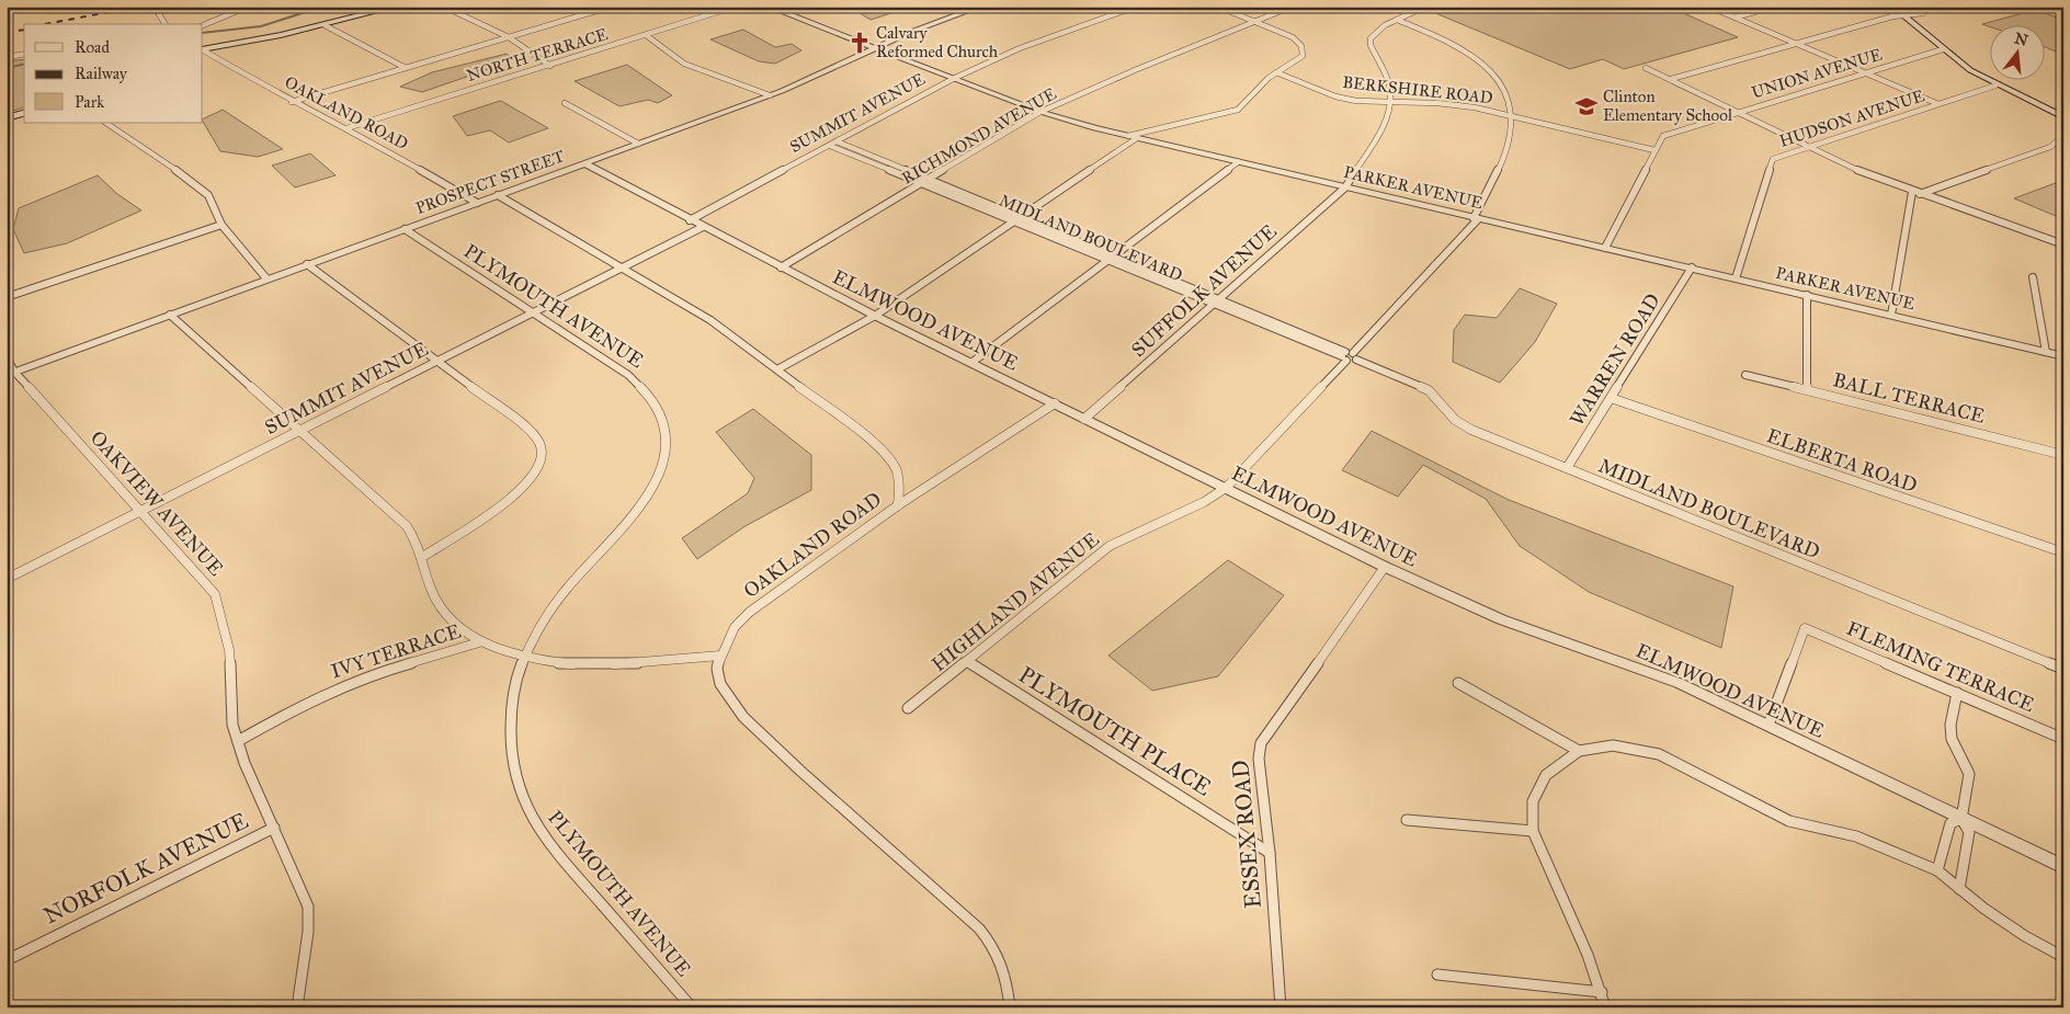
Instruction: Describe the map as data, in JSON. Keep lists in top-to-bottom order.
{
  "streets": {
    "street": [
      "NORTH TERRACE",
      "UNION AVENUE",
      "BERKSHIRE ROAD",
      "OAKLAND ROAD",
      "SUMMIT AVENUE",
      "HUDSON AVENUE",
      "RICHMOND AVENUE",
      "PROSPECT STREET",
      "PARKER AVENUE",
      "MIDLAND BOULEVARD",
      "SUFFOLK AVENUE",
      "PLYMOUTH AVENUE",
      "ELMWOOD AVENUE",
      "WARREN ROAD",
      "BALL TERRACE",
      "ELBERTA ROAD",
      "OAKVIEW AVENUE",
      "HIGHLAND AVENUE",
      "IVY TERRACE",
      "FLEMING TERRACE",
      "PLYMOUTH PLACE",
      "ESSEX ROAD",
      "NORFOLK AVENUE"
    ]
  },
  "crossings": [
    ["NORTH TERRACE", "OAKLAND ROAD"],
    ["UNION AVENUE", "BERKSHIRE ROAD"],
    ["UNION AVENUE", "PARKER AVENUE"],
    ["BERKSHIRE ROAD", "SUFFOLK AVENUE"],
    ["BERKSHIRE ROAD", "HIGHLAND AVENUE"],
    ["OAKLAND ROAD", "SUMMIT AVENUE"],
    ["OAKLAND ROAD", "PROSPECT STREET"],
    ["SUMMIT AVENUE", "PARKER AVENUE"],
    ["SUMMIT AVENUE", "MIDLAND BOULEVARD"],
    ["SUMMIT AVENUE", "PLYMOUTH AVENUE"],
    ["SUMMIT AVENUE", "ELMWOOD AVENUE"],
    ["SUMMIT AVENUE", "OAKVIEW AVENUE"],
    ["HUDSON AVENUE", "PARKER AVENUE"],
    ["RICHMOND AVENUE", "PARKER AVENUE"],
    ["RICHMOND AVENUE", "MIDLAND BOULEVARD"],
    ["RICHMOND AVENUE", "ELMWOOD AVENUE"],
    ["PROSPECT STREET", "PARKER AVENUE"],
    ["PROSPECT STREET", "PLYMOUTH AVENUE"],
    ["PROSPECT STREET", "ELMWOOD AVENUE"],
    ["PROSPECT STREET", "OAKVIEW AVENUE"],
    ["PARKER AVENUE", "SUFFOLK AVENUE"],
    ["PARKER AVENUE", "WARREN ROAD"],
    ["PARKER AVENUE", "HIGHLAND AVENUE"],
    ["MIDLAND BOULEVARD", "SUFFOLK AVENUE"],
    ["MIDLAND BOULEVARD", "WARREN ROAD"],
    ["MIDLAND BOULEVARD", "HIGHLAND AVENUE"],
    ["SUFFOLK AVENUE", "ELMWOOD AVENUE"],
    ["ELMWOOD AVENUE", "HIGHLAND AVENUE"],
    ["ELMWOOD AVENUE", "FLEMING TERRACE"],
    ["ELMWOOD AVENUE", "ESSEX ROAD"],
    ["WARREN ROAD", "ELBERTA ROAD"],
    ["OAKVIEW AVENUE", "IVY TERRACE"],
    ["OAKVIEW AVENUE", "NORFOLK AVENUE"],
    ["HIGHLAND AVENUE", "PLYMOUTH PLACE"],
    ["PLYMOUTH PLACE", "ESSEX ROAD"]
  ],
  "places": {
    "church": ["Calvary Reformed Church"],
    "school or university": ["Clinton Elementary School"]
  },
  "legend": ["Road", "Railway", "Park"],
  "north": "top"
}
